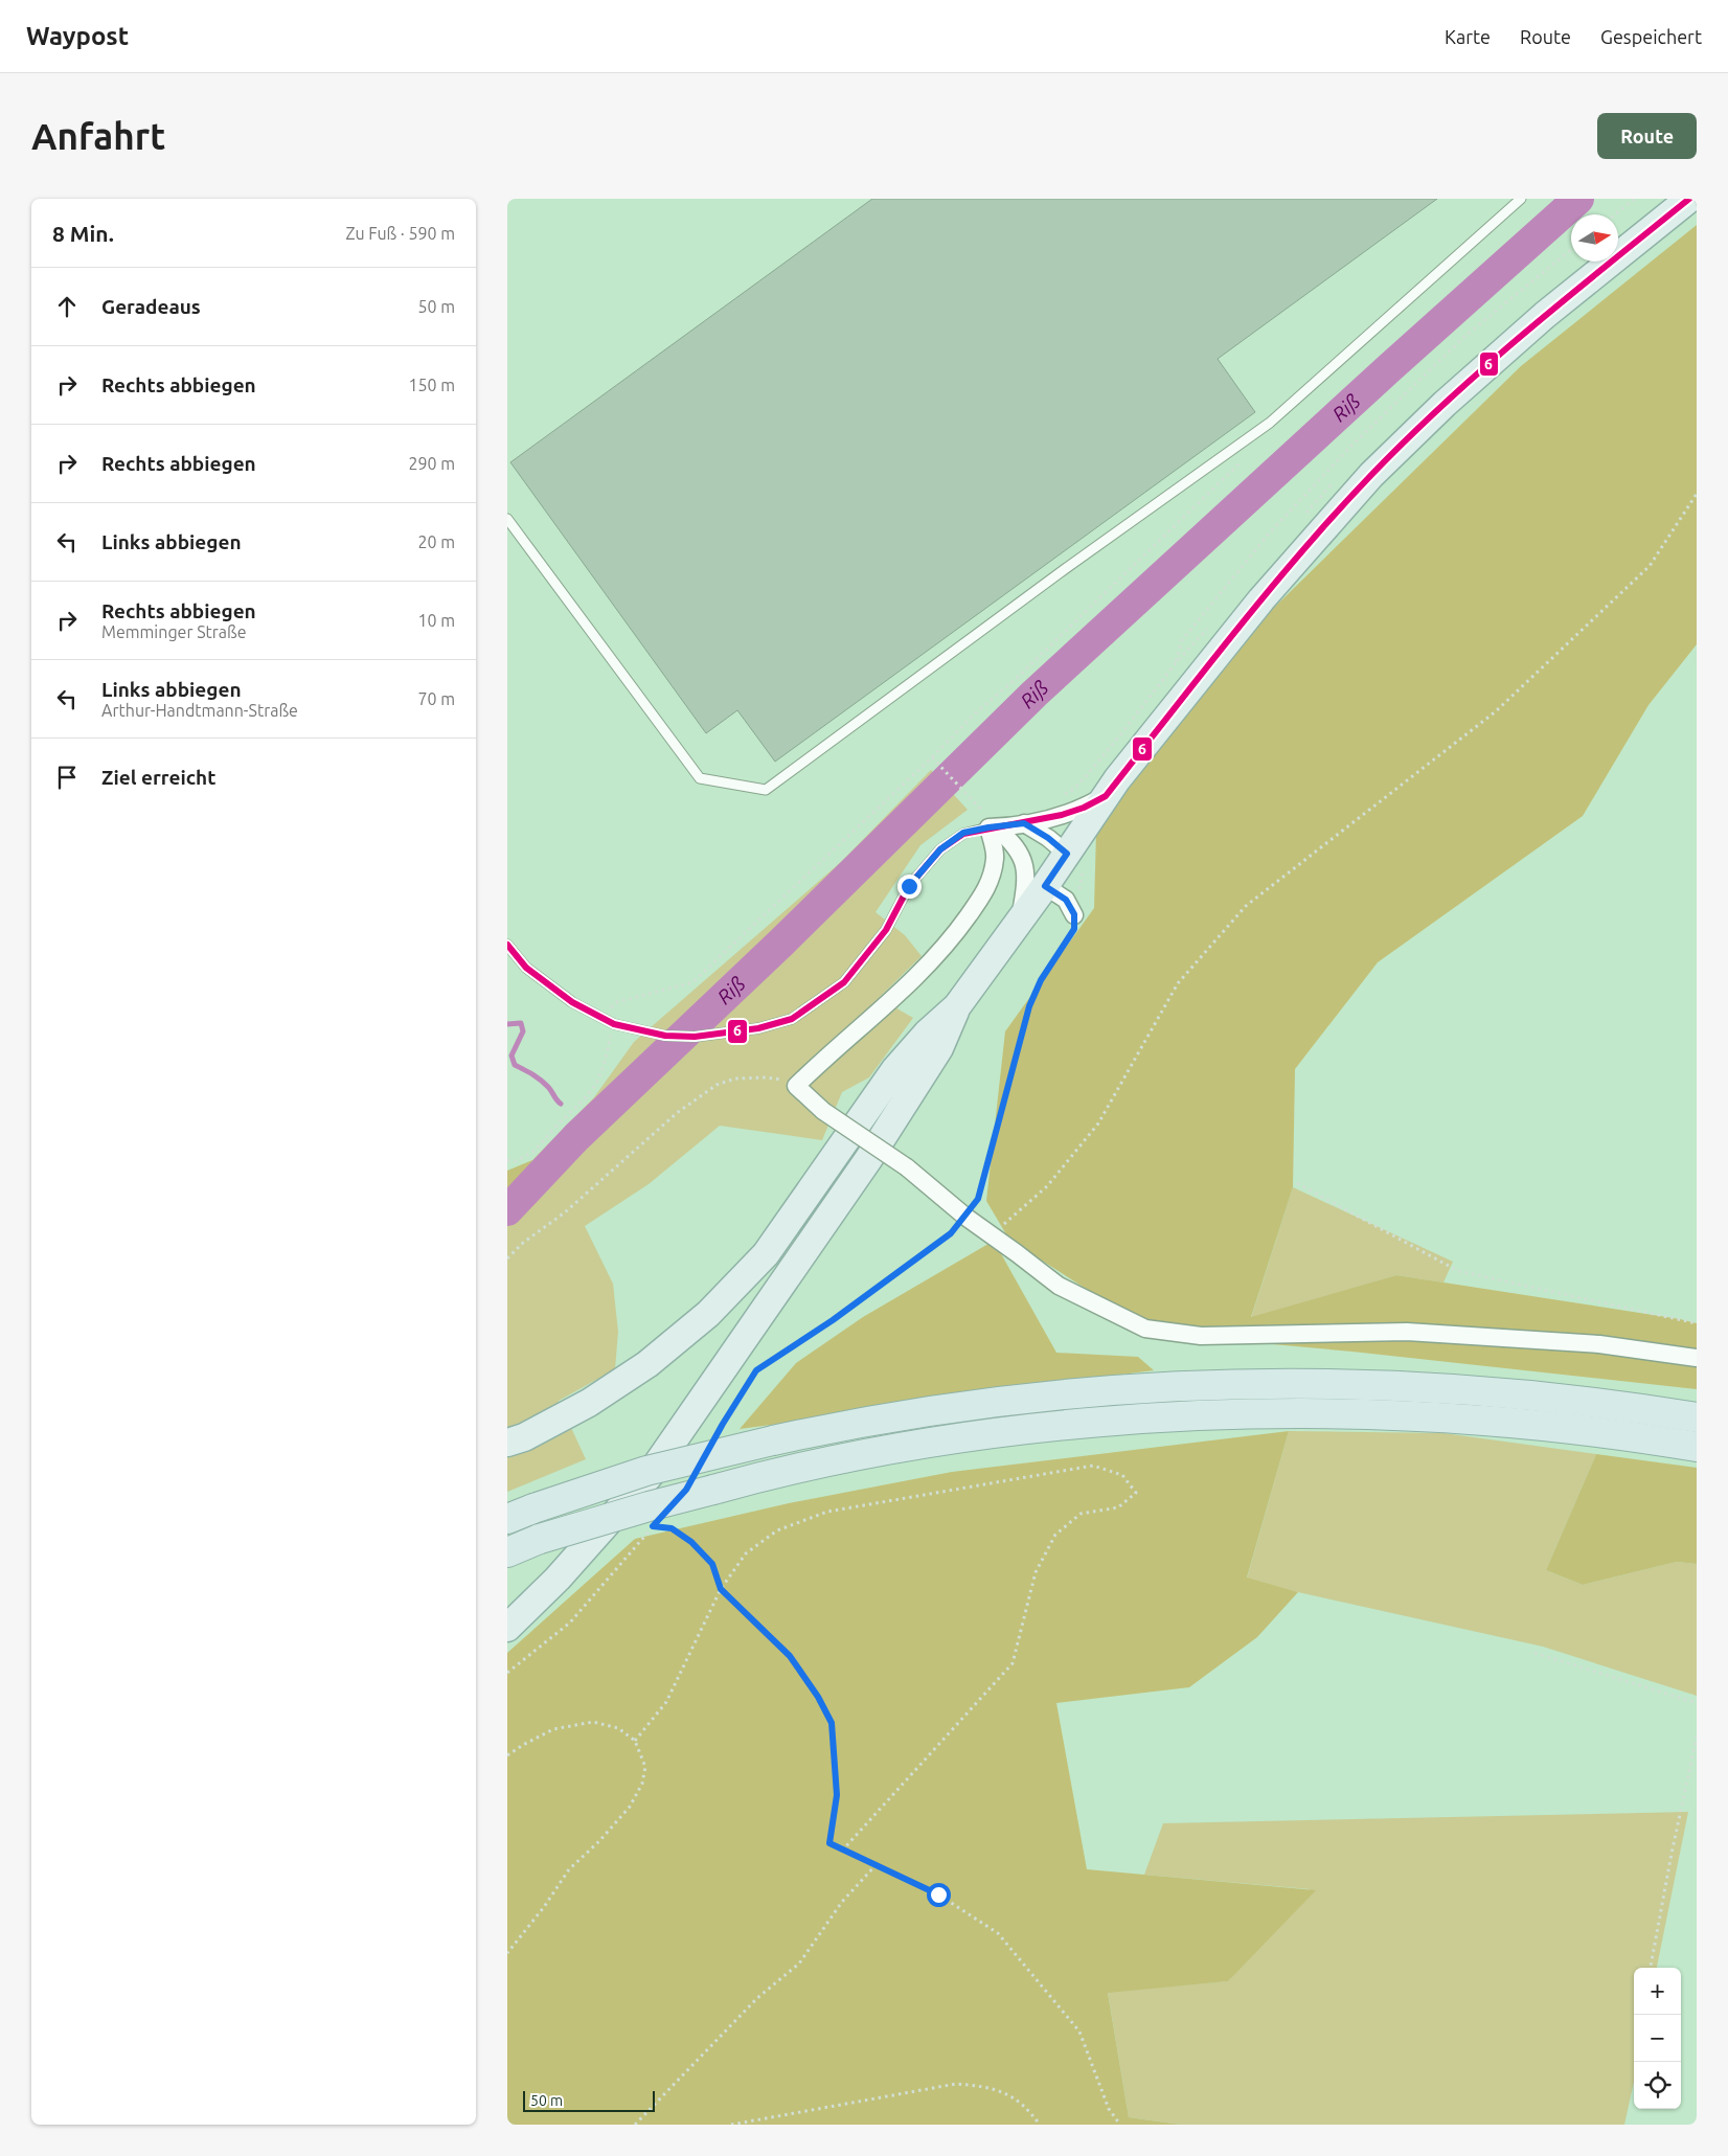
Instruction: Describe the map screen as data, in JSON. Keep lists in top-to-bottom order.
{
  "water": ["Riß"],
  "lines": ["transit line 6"],
  "scale_bar": "50 m",
  "north": "right",
  "page": {
    "header": "Waypost",
    "nav": ["Karte", "Route", "Gespeichert"],
    "buttons": "Route",
    "title": "Anfahrt",
    "heading": ["8 Min.", "Zu Fuß · 590 m"],
    "list": [
      ["Geradeaus", "50 m"],
      ["Rechts abbiegen", "150 m"],
      ["Rechts abbiegen", "290 m"],
      ["Links abbiegen", "20 m"],
      ["Rechts abbiegen", "Memminger Straße", "10 m"],
      ["Links abbiegen", "Arthur-Handtmann-Straße", "70 m"],
      "Ziel erreicht"
    ],
    "map_buttons": ["+", "−"],
    "scale": "50 m"
  }
}
